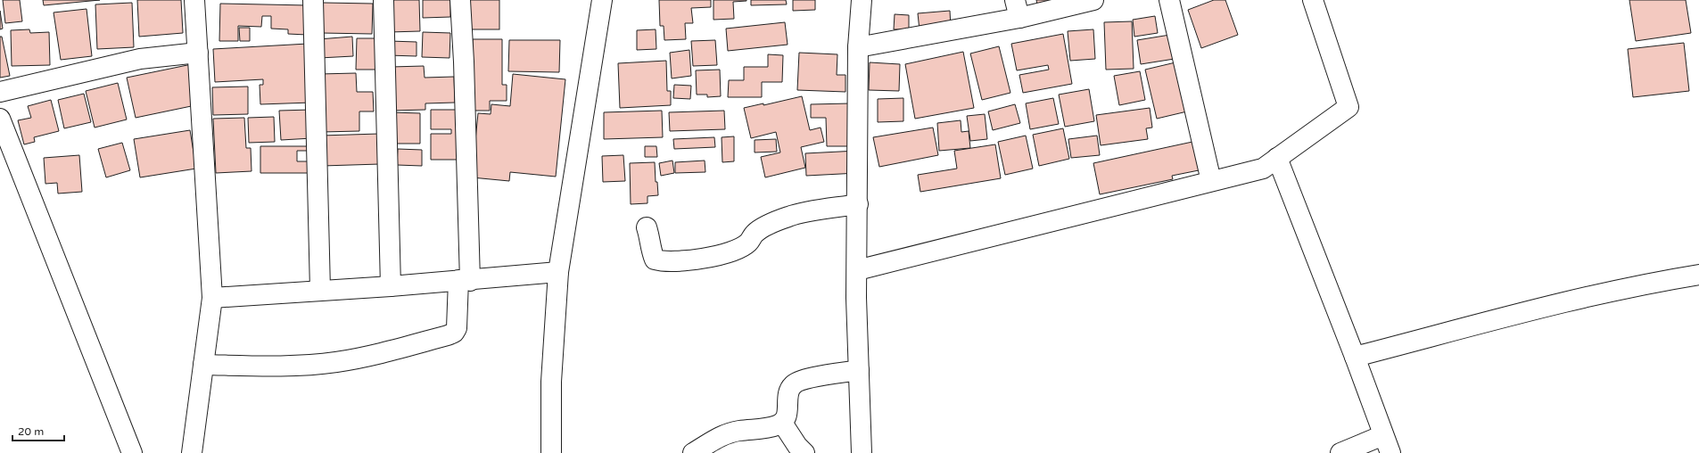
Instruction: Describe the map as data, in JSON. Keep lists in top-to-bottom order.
{
  "scale_bar": "20 m"
}
